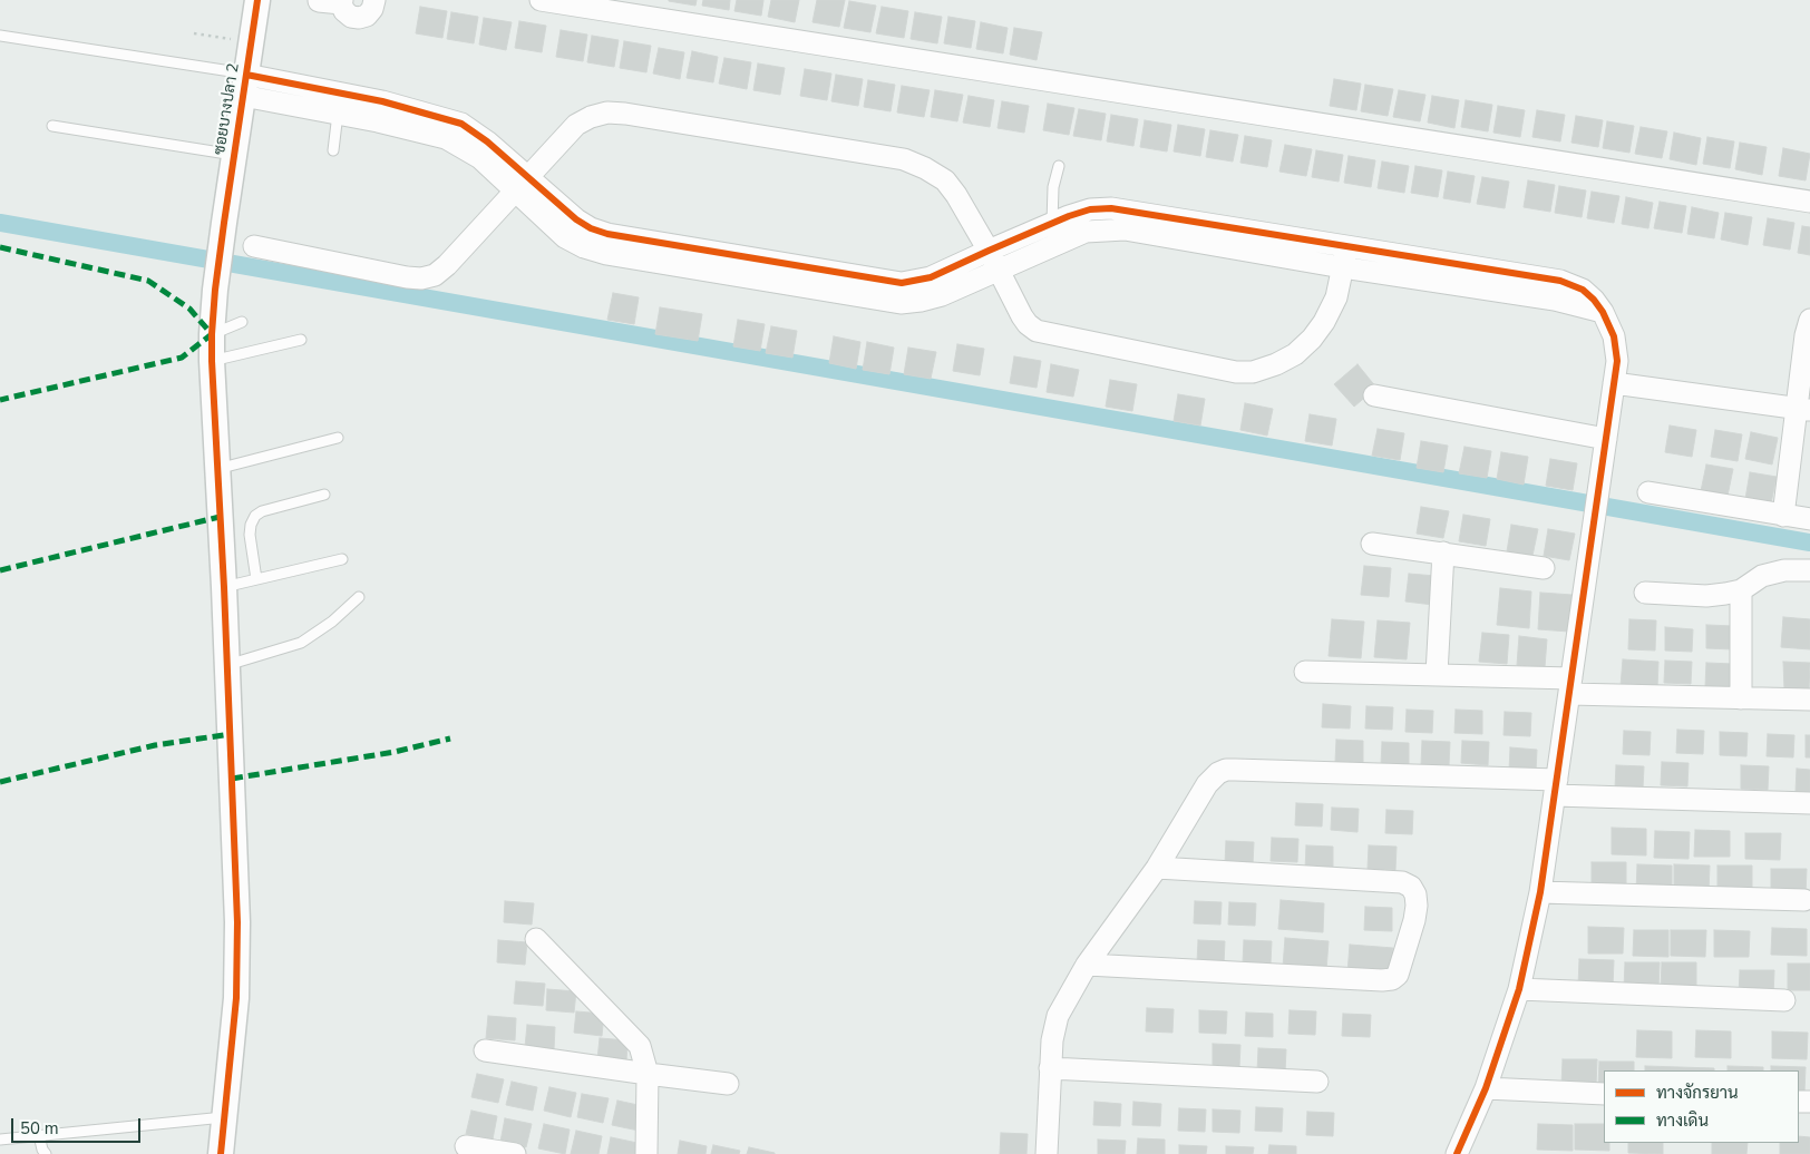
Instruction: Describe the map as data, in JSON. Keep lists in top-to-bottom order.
{
  "streets": {
    "street": ["ซอยบางปลา 2"]
  },
  "legend": ["ทางจักรยาน", "ทางเดิน"],
  "scale_bar": "50 m"
}
